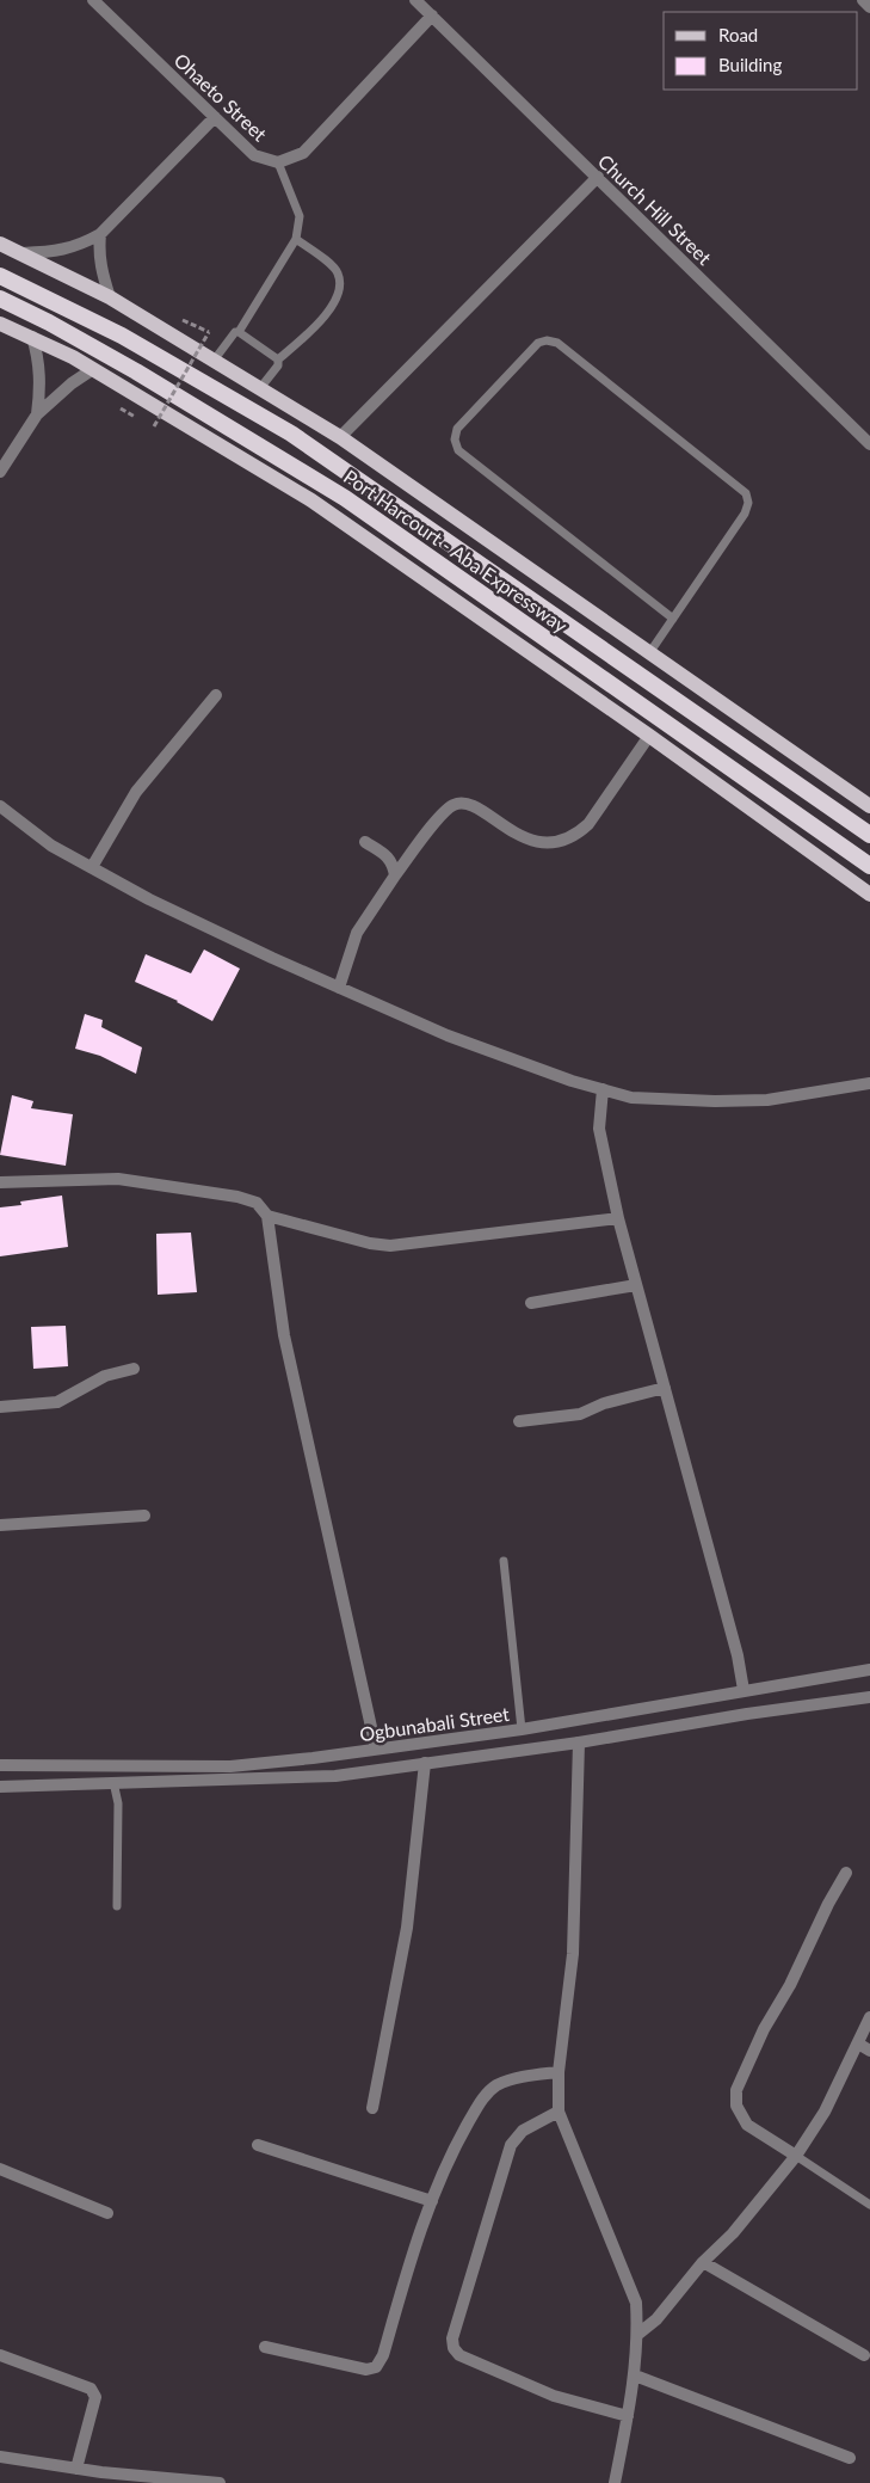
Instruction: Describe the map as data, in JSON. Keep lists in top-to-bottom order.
{
  "streets": {
    "highway": ["Port Harcourt - Aba Expressway"],
    "street": ["Ohaeto Street", "Church Hill Street", "Ogbunabali Street"]
  },
  "crossings": [
    ["Ohaeto Street", "Church Hill Street"]
  ],
  "legend": ["Road", "Building"]
}
